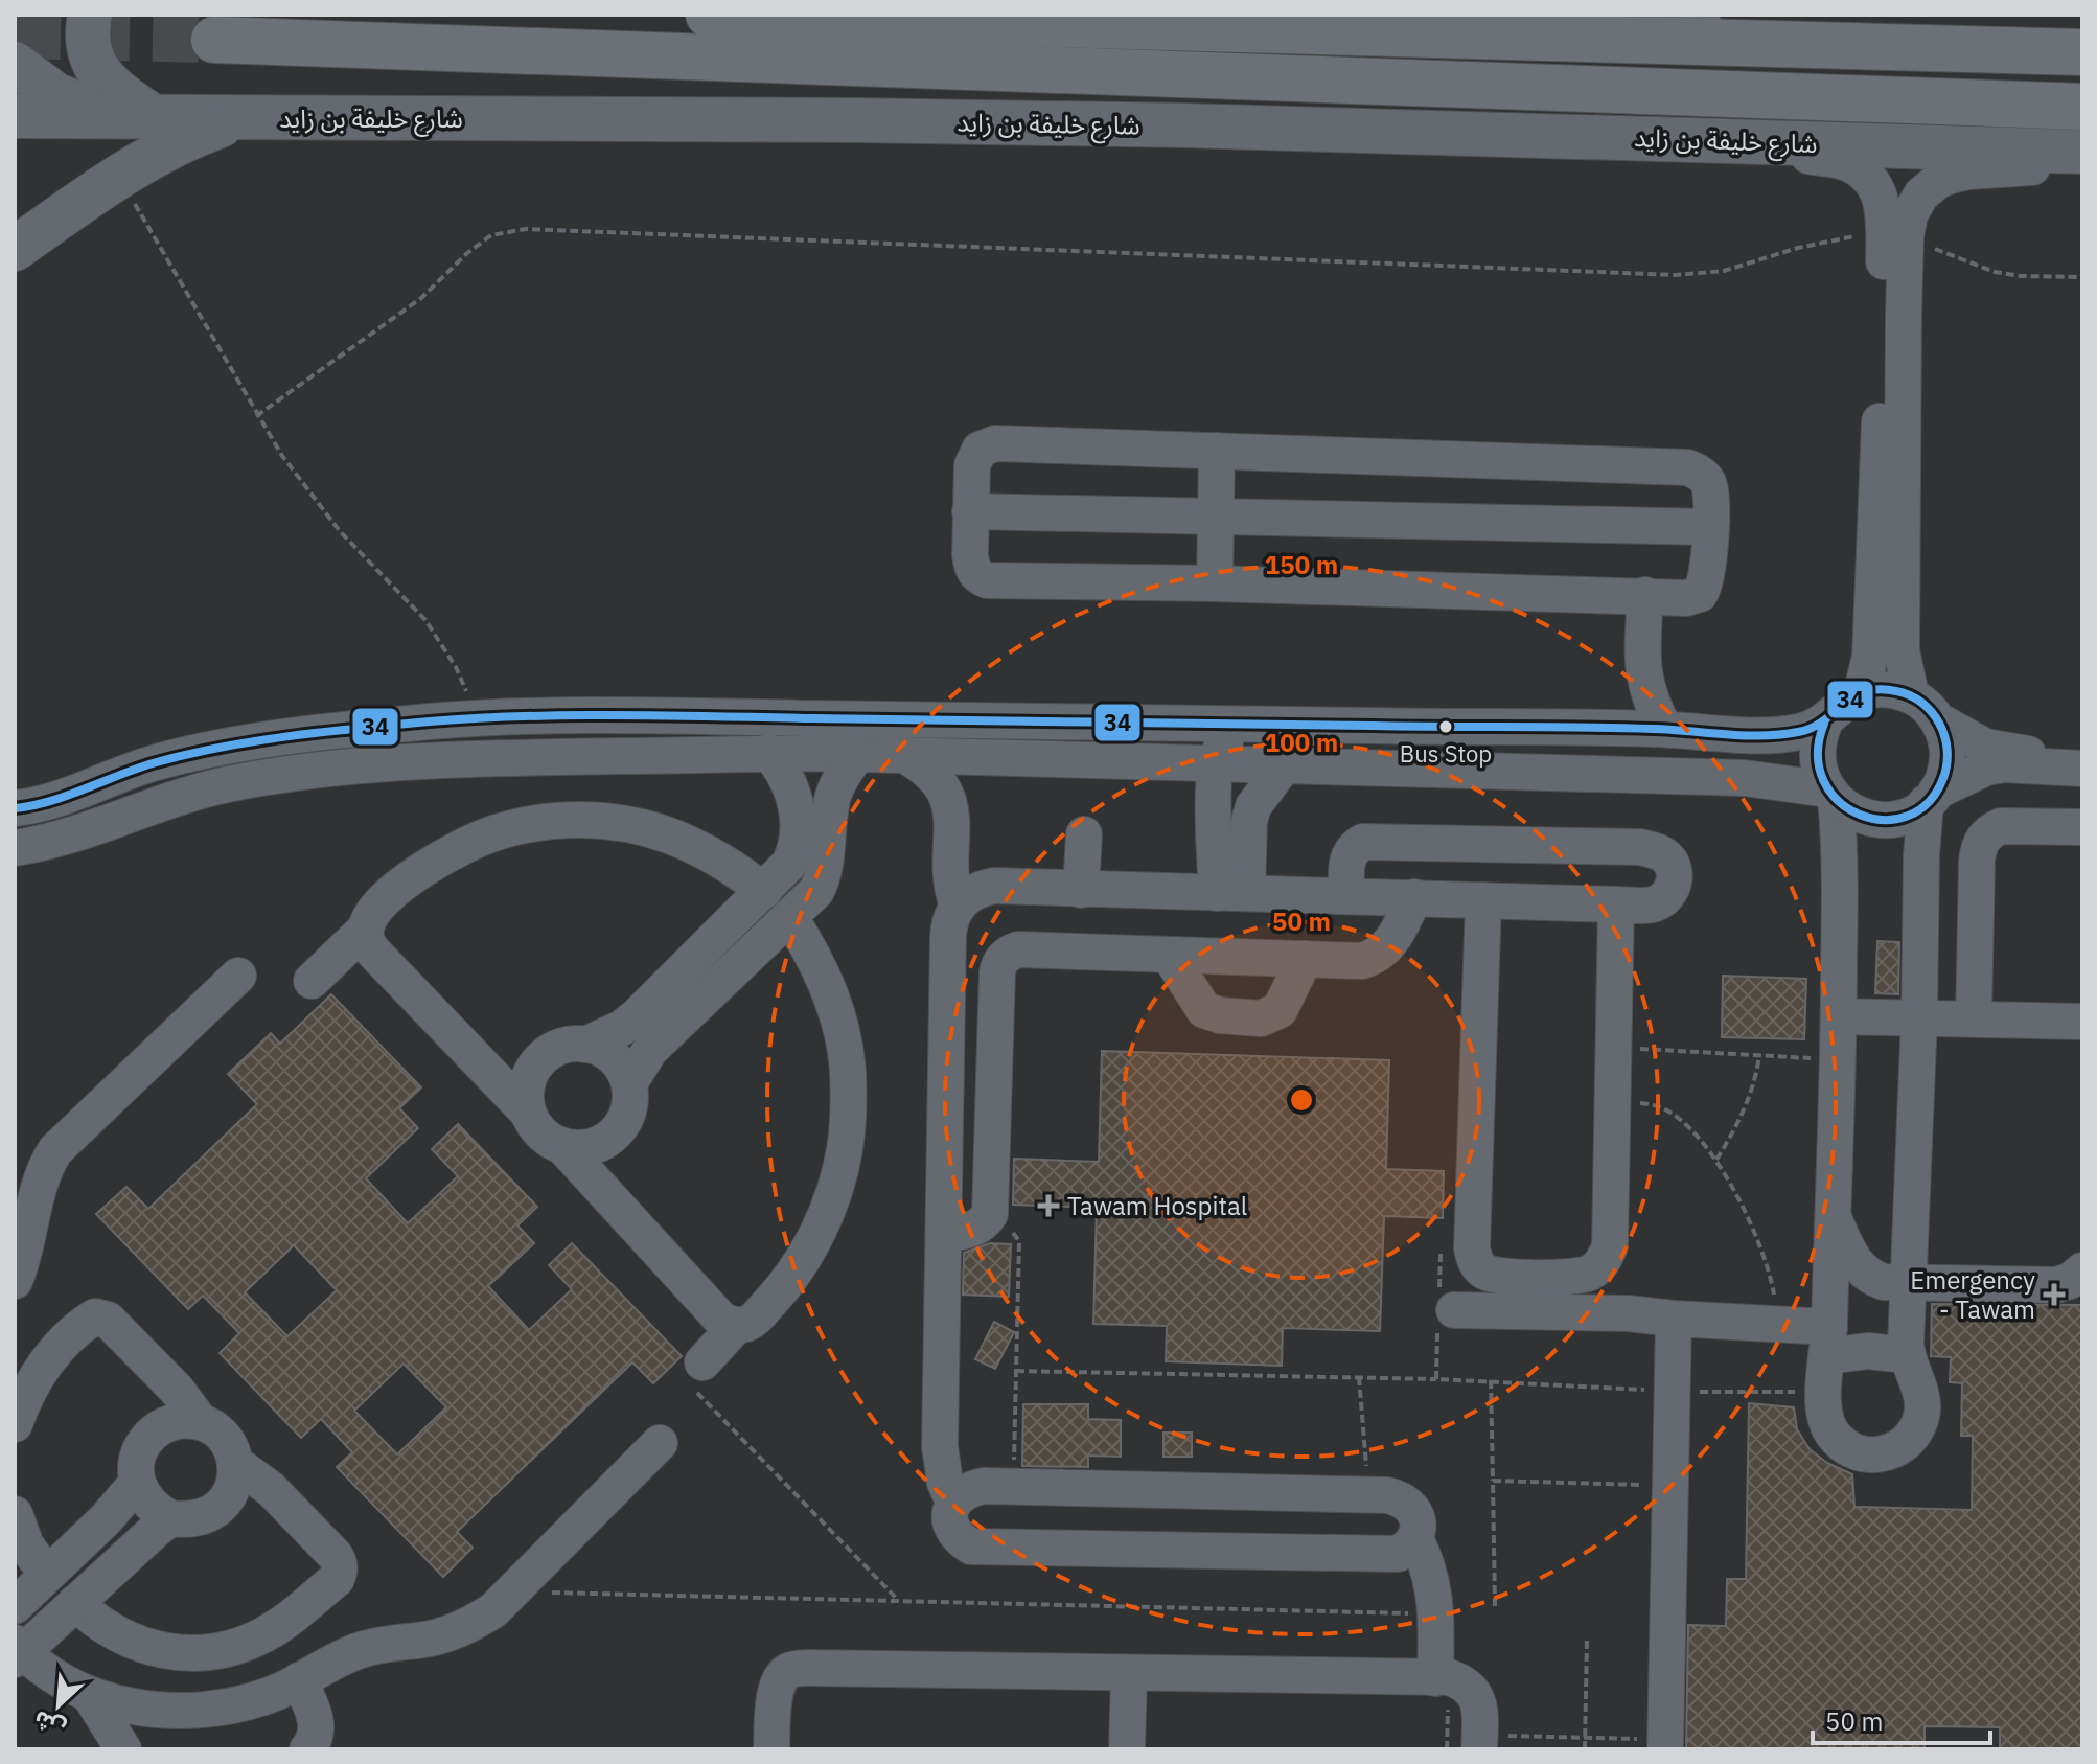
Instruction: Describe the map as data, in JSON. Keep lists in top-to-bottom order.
{
  "streets": {
    "highway": ["شارع خليفة بن زايد"]
  },
  "places": {
    "other": ["Bus Stop"],
    "health": ["Tawam Hospital", "Emergency - Tawam"]
  },
  "lines": ["transit line 34"],
  "scale_bar": "50 m",
  "north": "bottom left",
  "rings": ["150 m", "100 m", "50 m"]
}
